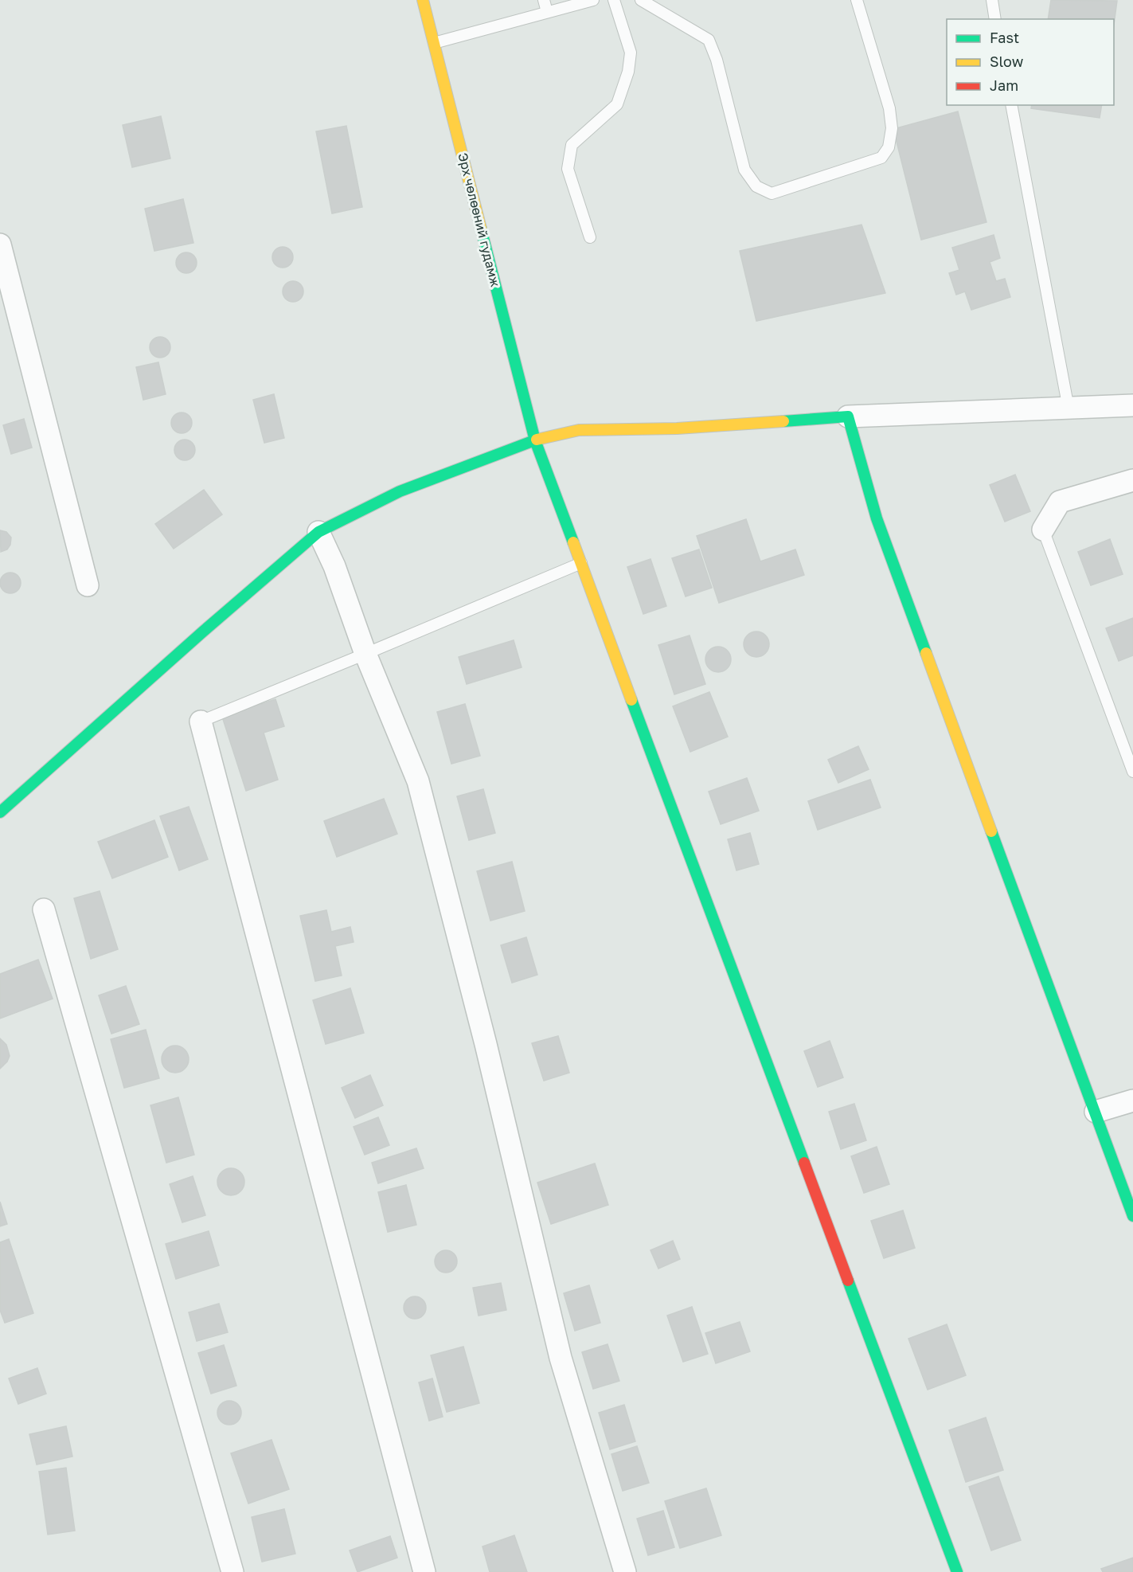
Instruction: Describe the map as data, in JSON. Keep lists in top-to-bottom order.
{
  "streets": {
    "street": ["Эрх чөлөөний гудамж"]
  },
  "legend": ["Fast", "Slow", "Jam"]
}
